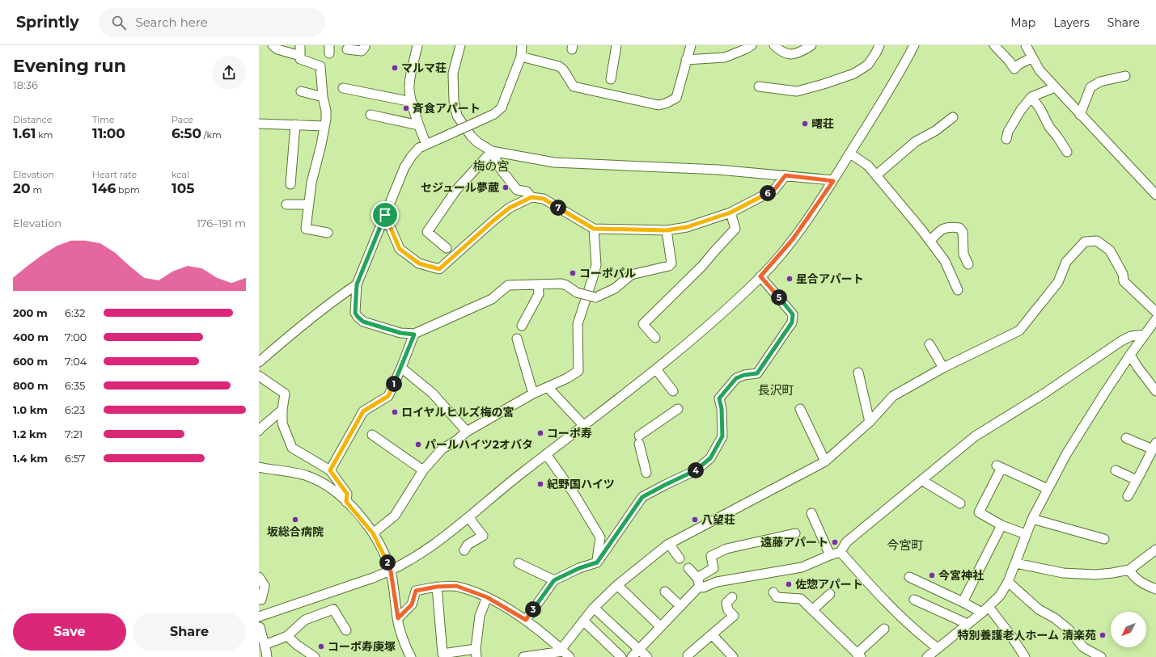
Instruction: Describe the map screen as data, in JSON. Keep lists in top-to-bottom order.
{
  "districts": ["梅の宮", "長沢町", "今宮町"],
  "places": [
    "マルマ荘",
    "斉食アパート",
    "曙荘",
    "セジュール夢蔵",
    "コーポパル",
    "星合アパート",
    "ロイヤルヒルズ梅の宮",
    "コーポ寿",
    "パールハイツ2オバタ",
    "紀野国ハイツ",
    "坂総合病院",
    "八望荘",
    "遠藤アパート",
    "今宮神社",
    "佐惣アパート",
    "特別養護老人ホーム 清楽苑",
    "コーポ寿庚塚"
  ],
  "north": "bottom left",
  "page": {
    "header": "Sprintly",
    "search": "Search here",
    "nav": ["Map", "Layers", "Share"],
    "heading": ["Evening run", "18:36"],
    "stats": [
      ["Distance", "1.61 km"],
      ["Time", "11:00"],
      ["Pace", "6:50 /km"],
      ["Elevation", "20 m"],
      ["Heart rate", "146 bpm"],
      ["kcal", "105"]
    ],
    "pins": [
      "6",
      "7",
      "5",
      "1",
      "4",
      "2",
      "3"
    ],
    "chart": ["Elevation", "176–191 m"],
    "list": [
      {
        "name": "200 m",
        "note": "6:32"
      },
      {
        "name": "400 m",
        "note": "7:00"
      },
      {
        "name": "600 m",
        "note": "7:04"
      },
      {
        "name": "800 m",
        "note": "6:35"
      },
      {
        "name": "1.0 km",
        "note": "6:23"
      },
      {
        "name": "1.2 km",
        "note": "7:21"
      },
      {
        "name": "1.4 km",
        "note": "6:57"
      }
    ],
    "buttons": ["Save", "Share"]
  }
}
